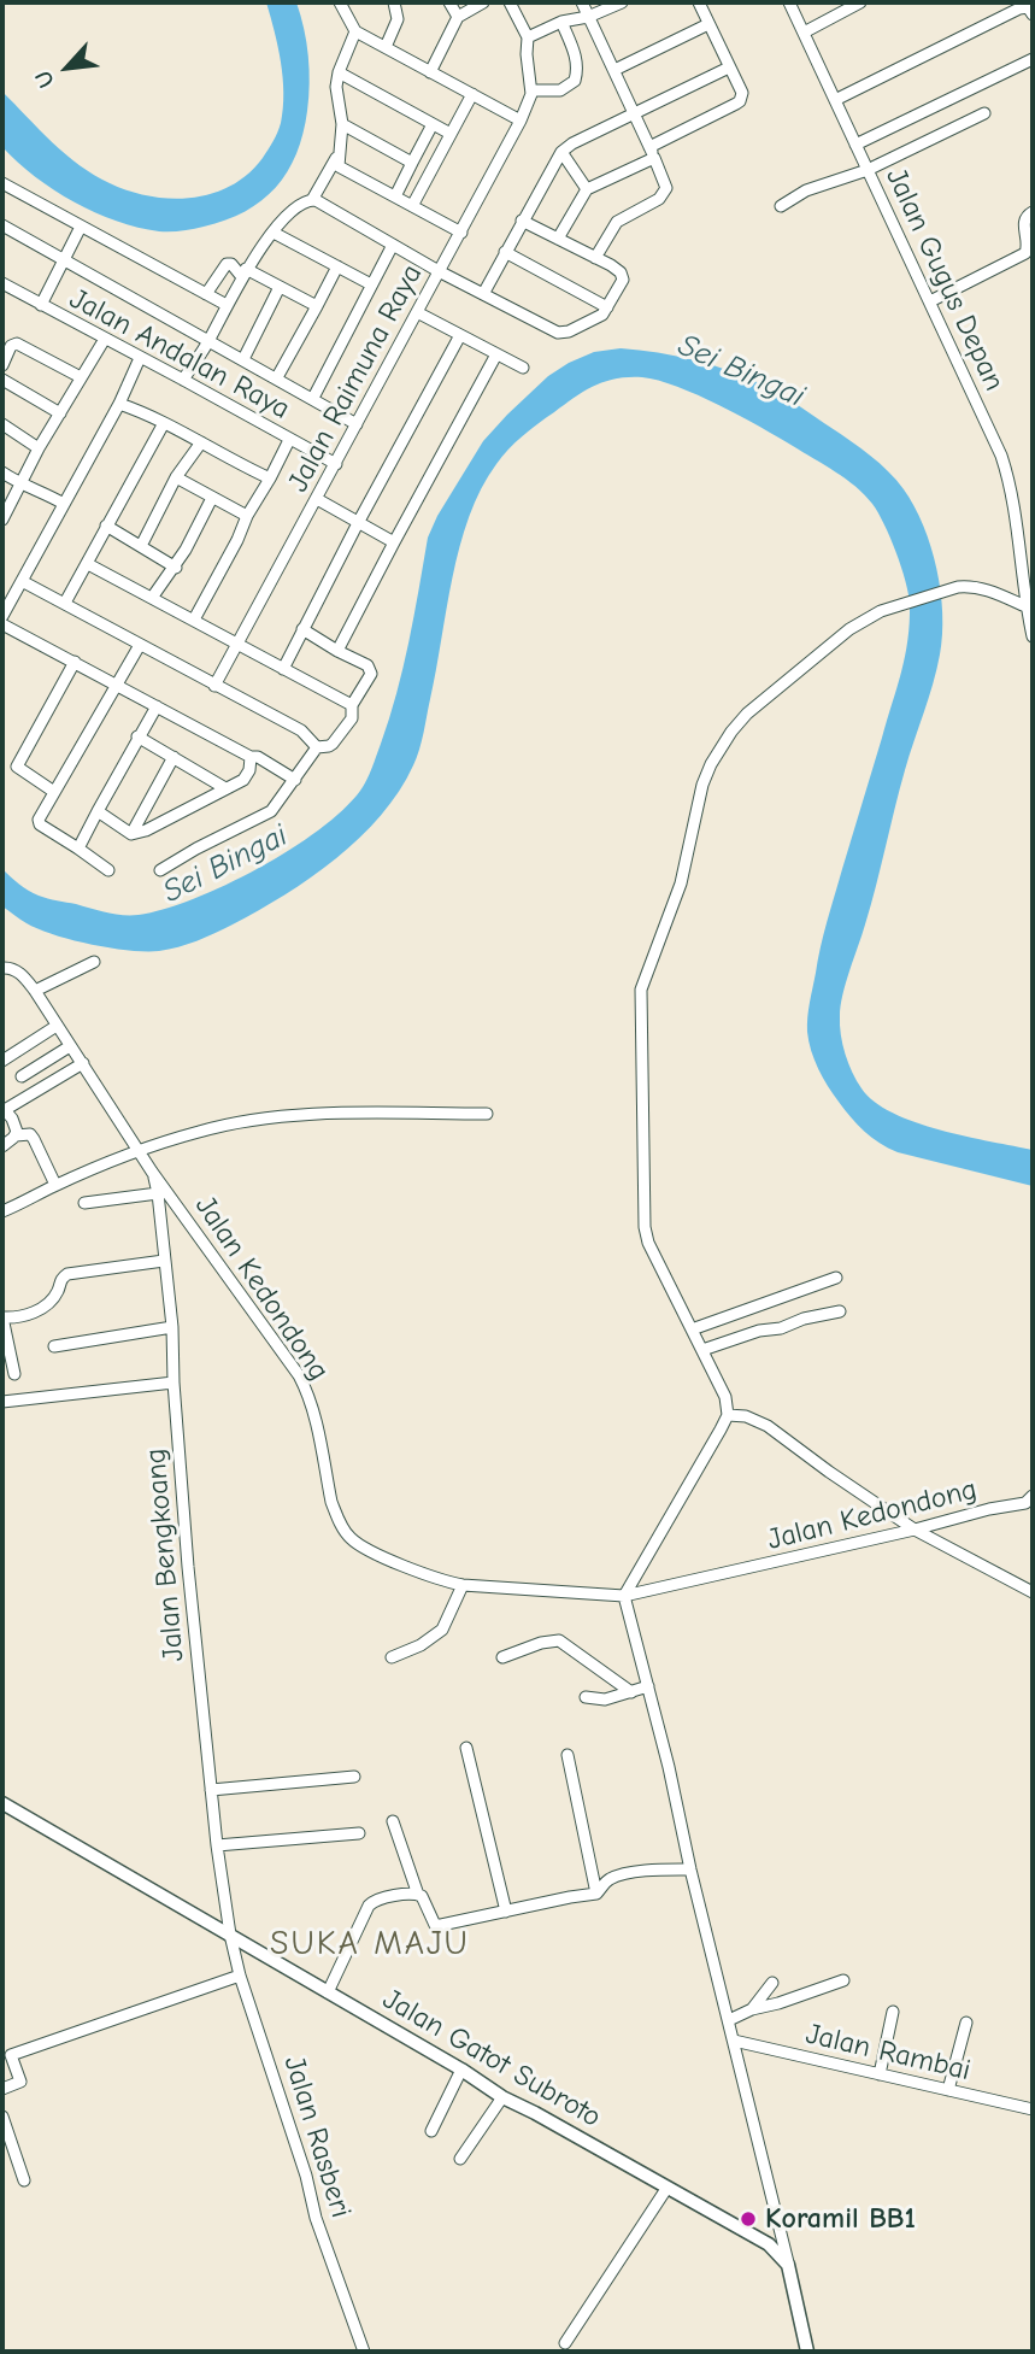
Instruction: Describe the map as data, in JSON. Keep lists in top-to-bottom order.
{
  "streets": {
    "main road": ["Jalan Gatot Subroto"],
    "street": [
      "Jalan Gugus Depan",
      "Jalan Andalan Raya",
      "Jalan Raimuna Raya",
      "Jalan Kedondong",
      "Jalan Bengkoang",
      "Jalan Rambai",
      "Jalan Rasberi"
    ]
  },
  "crossings": [
    ["Jalan Andalan Raya", "Jalan Raimuna Raya"],
    ["Jalan Kedondong", "Jalan Bengkoang"],
    ["Jalan Bengkoang", "Jalan Gatot Subroto"],
    ["Jalan Bengkoang", "Jalan Rasberi"],
    ["Jalan Gatot Subroto", "Jalan Rasberi"]
  ],
  "districts": ["SUKA MAJU"],
  "water": ["Sei Bingai"],
  "places": ["Koramil BB1"],
  "north": "bottom left"
}
